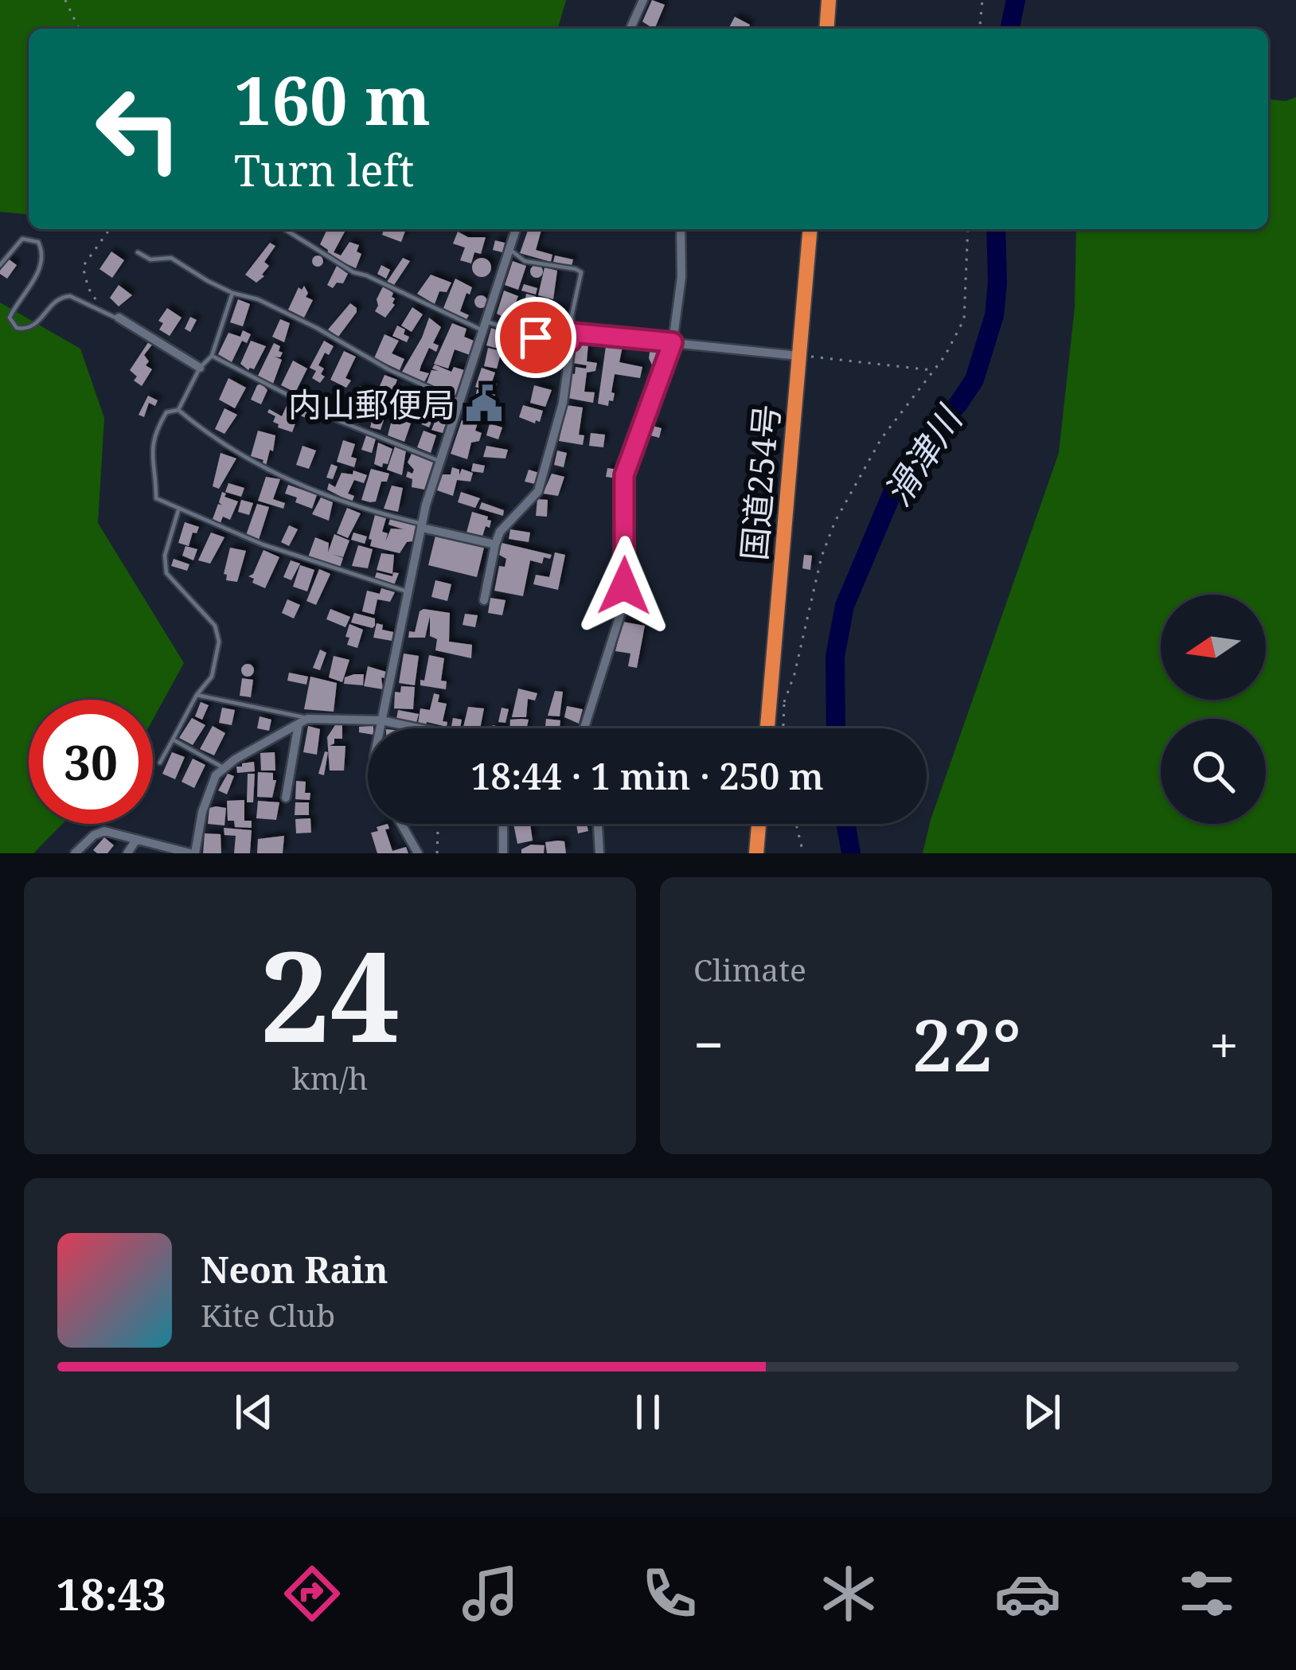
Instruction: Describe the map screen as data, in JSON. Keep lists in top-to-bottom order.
{
  "streets": {
    "highway": ["国道254号"]
  },
  "water": ["滑津川"],
  "places": {
    "public building": ["内山郵便局"]
  },
  "north": "left",
  "page": {
    "turn": ["160 m", "Turn left"],
    "limit": "30",
    "trip": "18:44 · 1 min · 250 m",
    "tile": [
      ["24", "km/h"],
      "Climate"
    ],
    "heat": ["−", "22°", "+"],
    "song": ["Neon Rain", "Kite Club"],
    "tabs": "18:43"
  }
}
